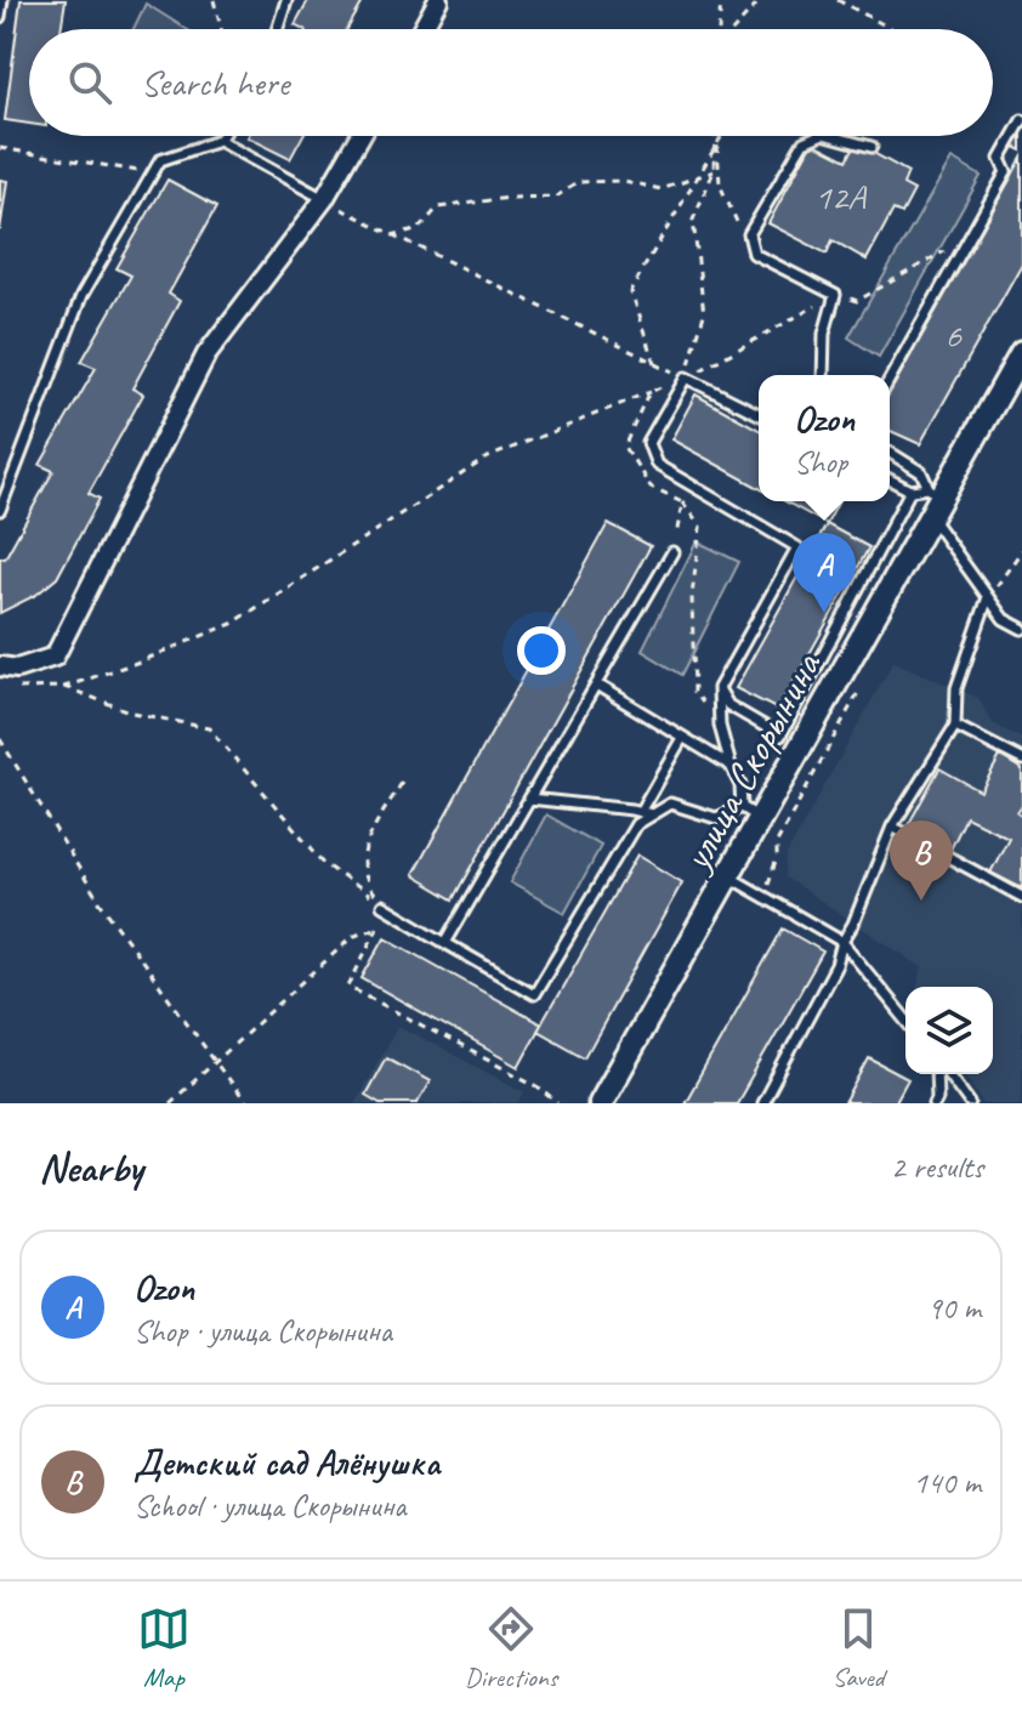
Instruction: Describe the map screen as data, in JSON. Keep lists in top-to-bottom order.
{
  "streets": {
    "street": ["улица Скорынина"]
  },
  "house_numbers": ["12А", "6"],
  "page": {
    "search": "Search here",
    "popup": ["Ozon", "Shop"],
    "pins": ["A", "B"],
    "heading": ["Nearby", "2 results"],
    "list": [
      {
        "mark": "A",
        "name": "Ozon",
        "note": "Shop · улица Скорынина",
        "value": "90 m"
      },
      {
        "mark": "B",
        "name": "Детский сад Алёнушка",
        "note": "School · улица Скорынина",
        "value": "140 m"
      }
    ],
    "nav": ["Map", "Directions", "Saved"]
  }
}
